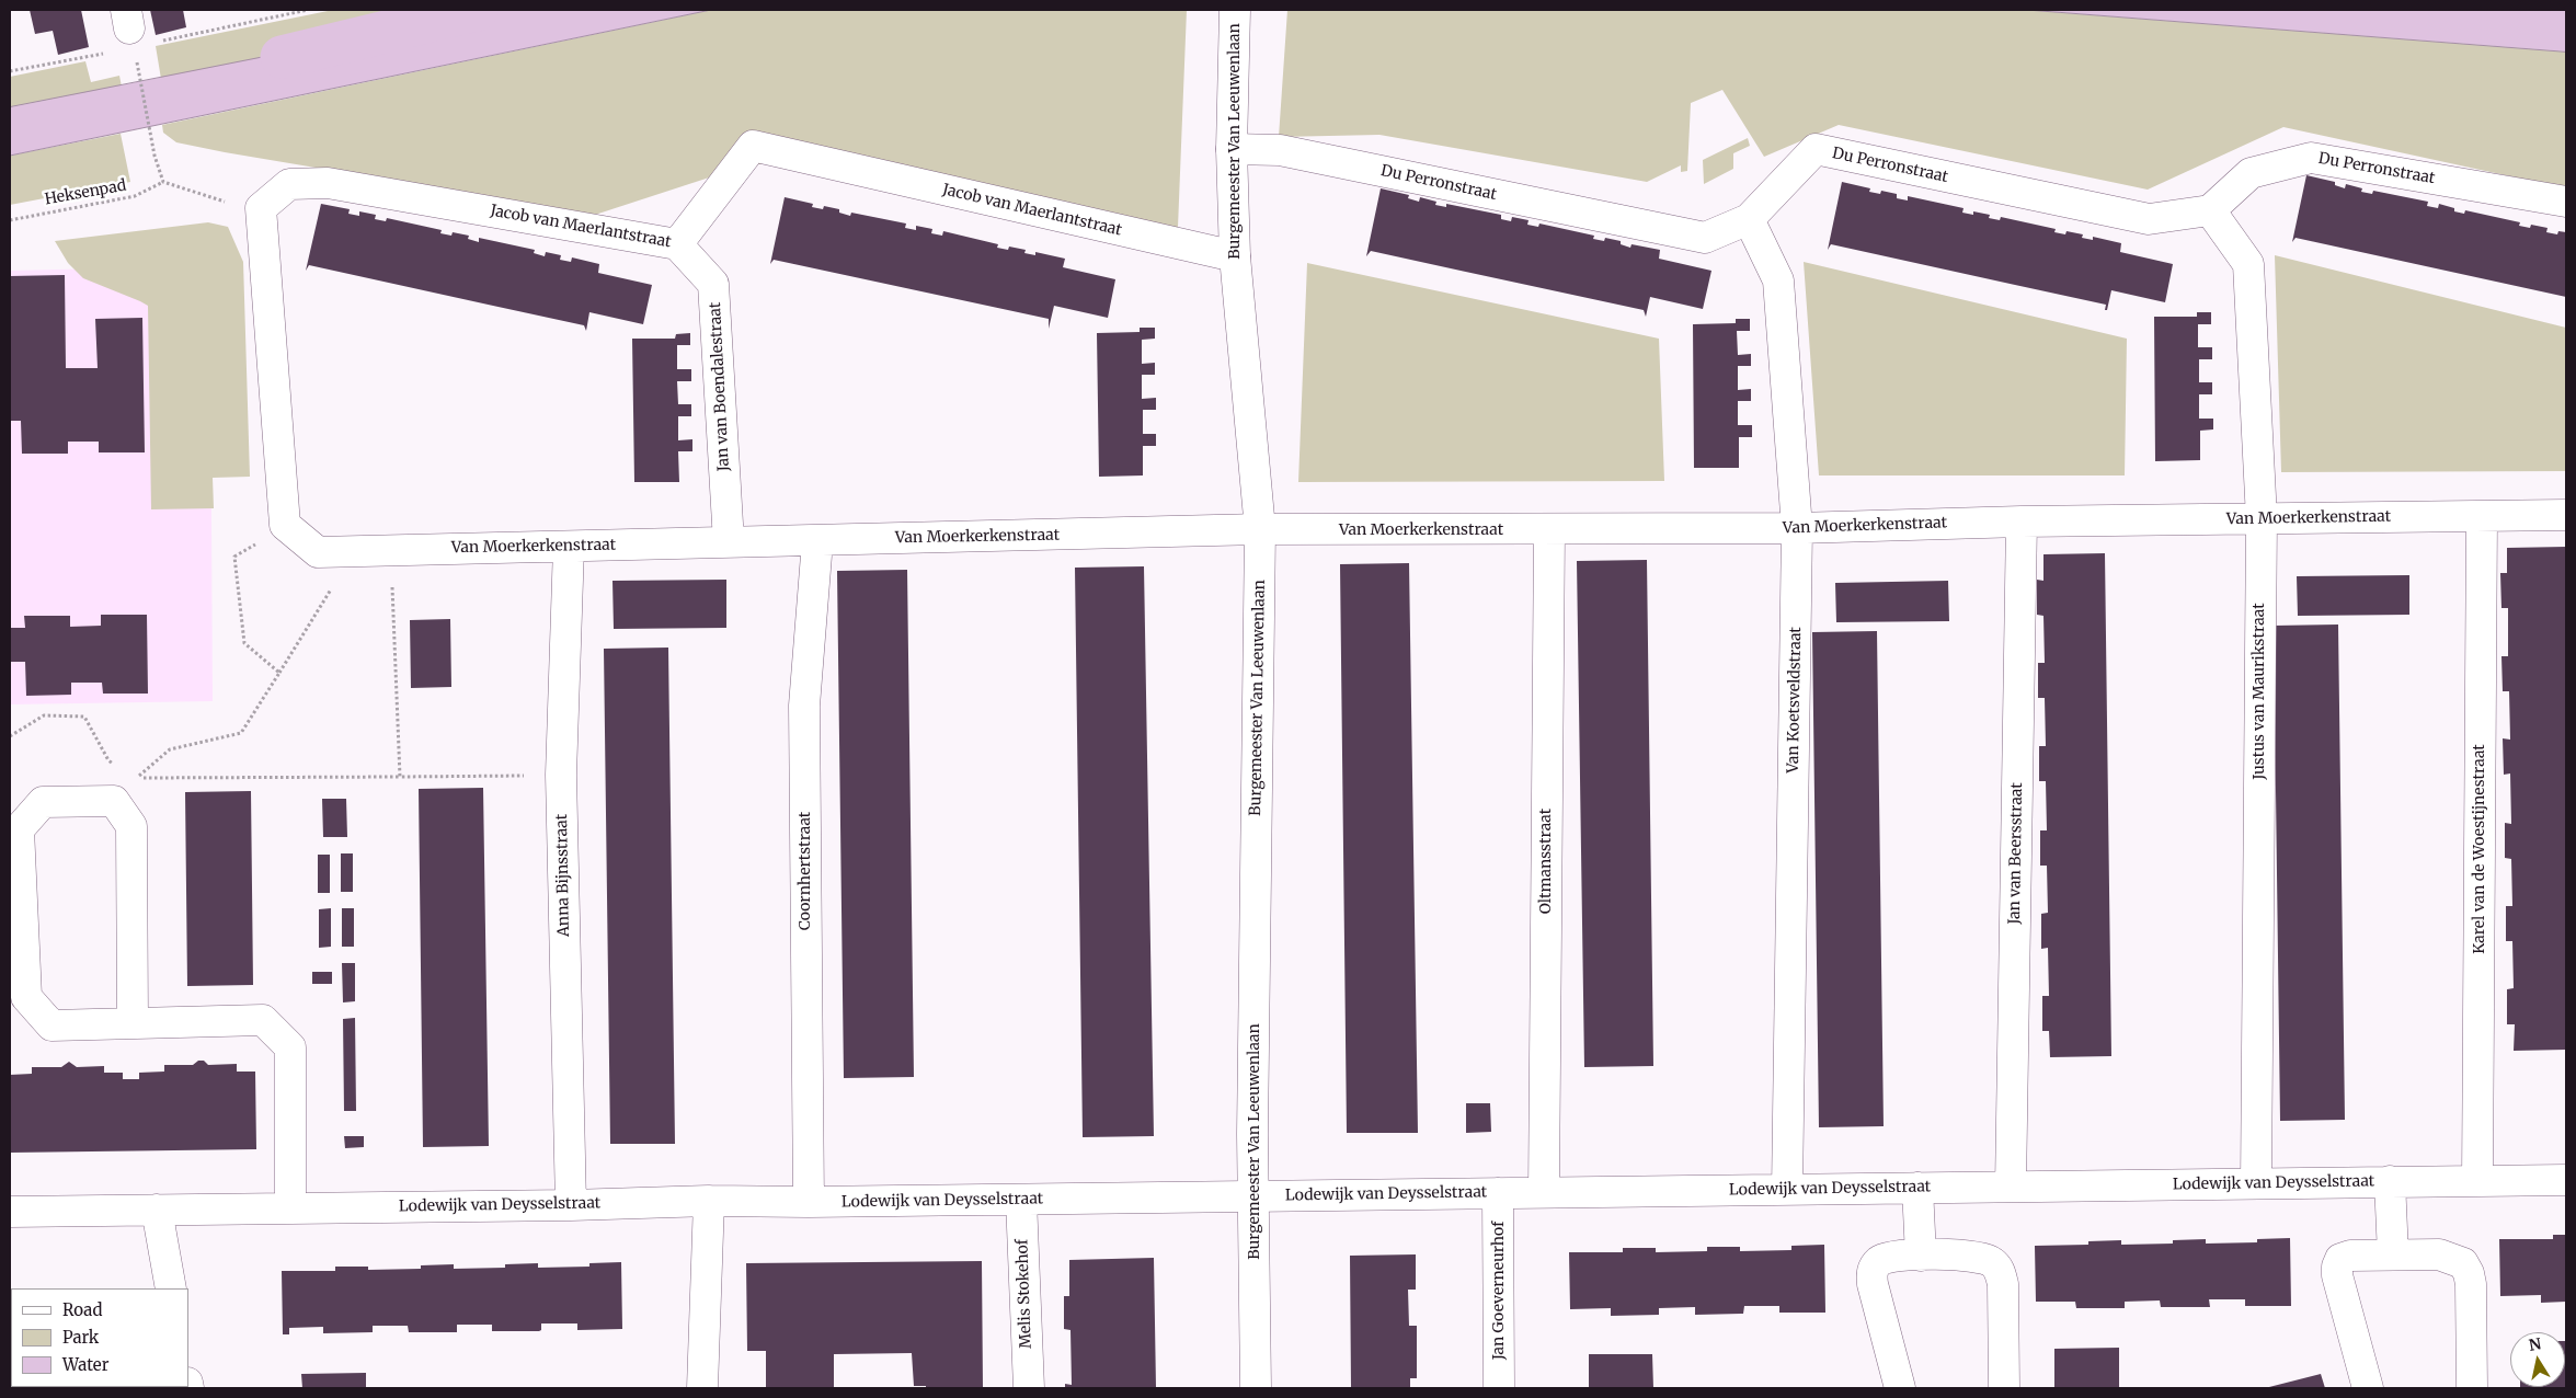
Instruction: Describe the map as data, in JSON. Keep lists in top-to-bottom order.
{
  "streets": {
    "street": [
      "Burgemeester Van Leeuwenlaan",
      "Du Perronstraat",
      "Jacob van Maerlantstraat",
      "Jan van Boendalestraat",
      "Van Moerkerkenstraat",
      "Justus van Maurikstraat",
      "Van Koetsveldstraat",
      "Karel van de Woestijnestraat",
      "Jan van Beersstraat",
      "Oltmansstraat",
      "Coornhertstraat",
      "Anna Bijnsstraat",
      "Lodewijk van Deysselstraat",
      "Jan Goeverneurhof",
      "Melis Stokehof"
    ],
    "path": ["Heksenpad"]
  },
  "crossings": [
    ["Burgemeester Van Leeuwenlaan", "Du Perronstraat"],
    ["Burgemeester Van Leeuwenlaan", "Jacob van Maerlantstraat"],
    ["Burgemeester Van Leeuwenlaan", "Van Moerkerkenstraat"],
    ["Burgemeester Van Leeuwenlaan", "Lodewijk van Deysselstraat"],
    ["Du Perronstraat", "Justus van Maurikstraat"],
    ["Du Perronstraat", "Van Koetsveldstraat"],
    ["Jacob van Maerlantstraat", "Jan van Boendalestraat"],
    ["Jan van Boendalestraat", "Van Moerkerkenstraat"],
    ["Van Moerkerkenstraat", "Justus van Maurikstraat"],
    ["Van Moerkerkenstraat", "Van Koetsveldstraat"],
    ["Van Moerkerkenstraat", "Karel van de Woestijnestraat"],
    ["Van Moerkerkenstraat", "Jan van Beersstraat"],
    ["Van Moerkerkenstraat", "Oltmansstraat"],
    ["Van Moerkerkenstraat", "Coornhertstraat"],
    ["Van Moerkerkenstraat", "Anna Bijnsstraat"],
    ["Justus van Maurikstraat", "Lodewijk van Deysselstraat"],
    ["Van Koetsveldstraat", "Lodewijk van Deysselstraat"],
    ["Karel van de Woestijnestraat", "Lodewijk van Deysselstraat"],
    ["Jan van Beersstraat", "Lodewijk van Deysselstraat"],
    ["Oltmansstraat", "Lodewijk van Deysselstraat"],
    ["Coornhertstraat", "Lodewijk van Deysselstraat"],
    ["Anna Bijnsstraat", "Lodewijk van Deysselstraat"],
    ["Lodewijk van Deysselstraat", "Jan Goeverneurhof"],
    ["Lodewijk van Deysselstraat", "Melis Stokehof"]
  ],
  "legend": ["Road", "Park", "Water"],
  "north": "top"
}
